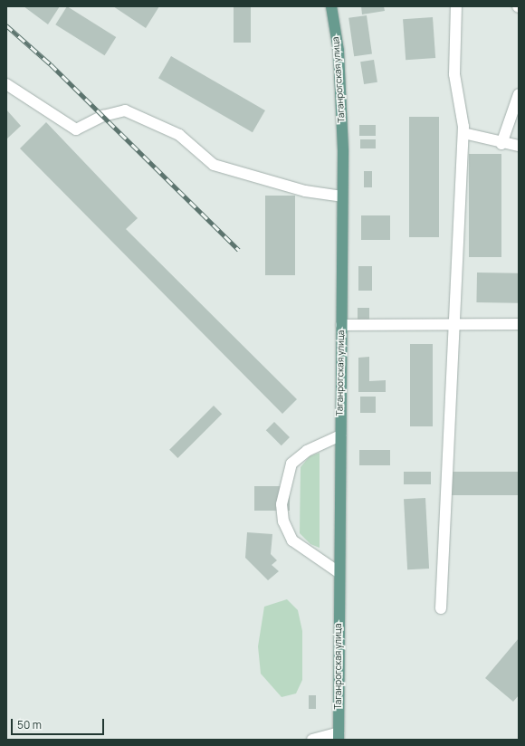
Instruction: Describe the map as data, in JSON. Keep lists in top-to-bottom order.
{
  "streets": {
    "main road": ["Таганрогская улица"]
  },
  "scale_bar": "50 m"
}
